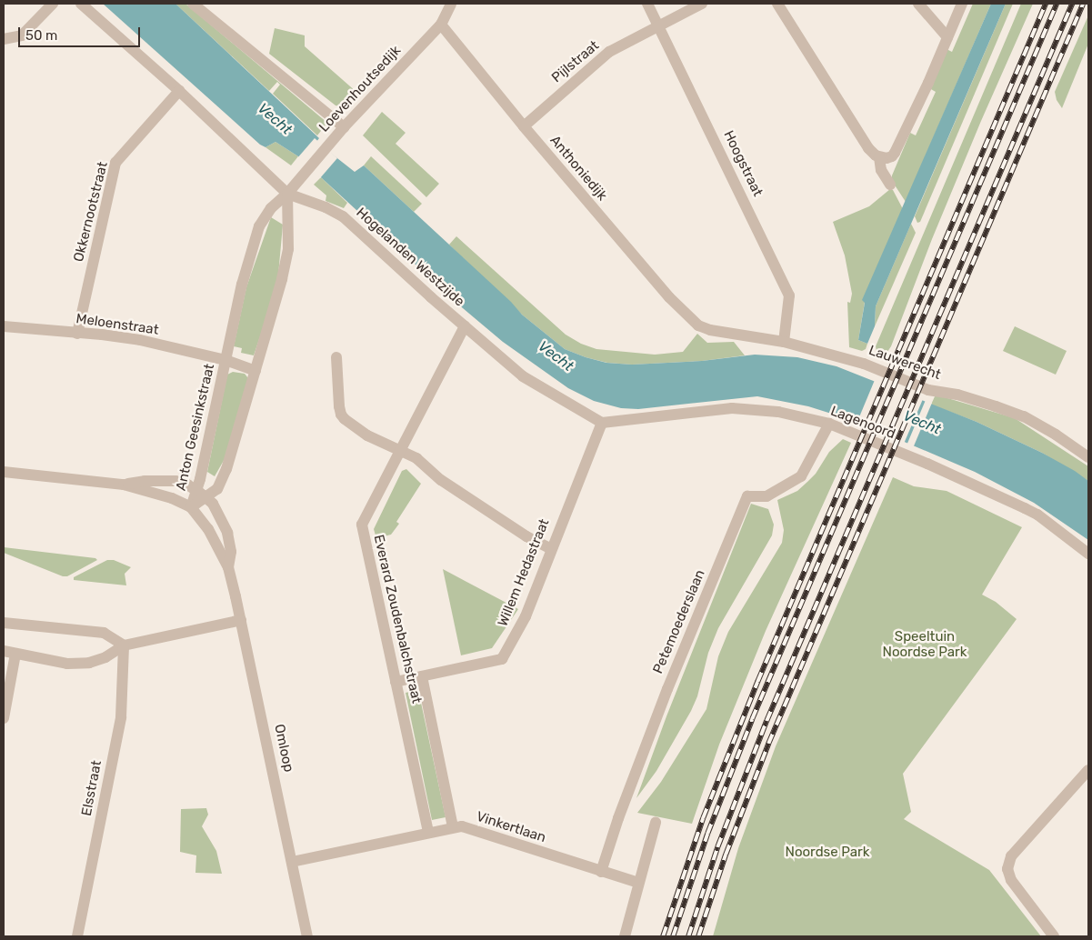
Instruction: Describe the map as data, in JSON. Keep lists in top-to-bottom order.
{
  "streets": {
    "street": [
      "Pijlstraat",
      "Loevenhoutsedijk",
      "Hoogstraat",
      "Anthoniedijk",
      "Okkernootstraat",
      "Hogelanden Westzijde",
      "Meloenstraat",
      "Lauwerecht",
      "Lagenoord",
      "Anton Geesinkstraat",
      "Willem Hedastraat",
      "Everard Zoudenbalchstraat",
      "Petemoederslaan",
      "Omloop",
      "Elsstraat",
      "Vinkertlaan"
    ]
  },
  "crossings": [
    ["Pijlstraat", "Hoogstraat"],
    ["Pijlstraat", "Anthoniedijk"],
    ["Loevenhoutsedijk", "Anthoniedijk"],
    ["Loevenhoutsedijk", "Hogelanden Westzijde"],
    ["Loevenhoutsedijk", "Anton Geesinkstraat"],
    ["Hoogstraat", "Lauwerecht"],
    ["Anthoniedijk", "Lauwerecht"],
    ["Okkernootstraat", "Hogelanden Westzijde"],
    ["Okkernootstraat", "Meloenstraat"],
    ["Hogelanden Westzijde", "Lagenoord"],
    ["Hogelanden Westzijde", "Anton Geesinkstraat"],
    ["Hogelanden Westzijde", "Willem Hedastraat"],
    ["Hogelanden Westzijde", "Everard Zoudenbalchstraat"],
    ["Meloenstraat", "Anton Geesinkstraat"],
    ["Lagenoord", "Willem Hedastraat"],
    ["Lagenoord", "Petemoederslaan"],
    ["Anton Geesinkstraat", "Omloop"],
    ["Willem Hedastraat", "Everard Zoudenbalchstraat"],
    ["Everard Zoudenbalchstraat", "Vinkertlaan"],
    ["Petemoederslaan", "Vinkertlaan"],
    ["Omloop", "Vinkertlaan"]
  ],
  "water": ["Vecht"],
  "parks": ["Speeltuin Noordse Park", "Noordse Park"],
  "scale_bar": "50 m"
}
